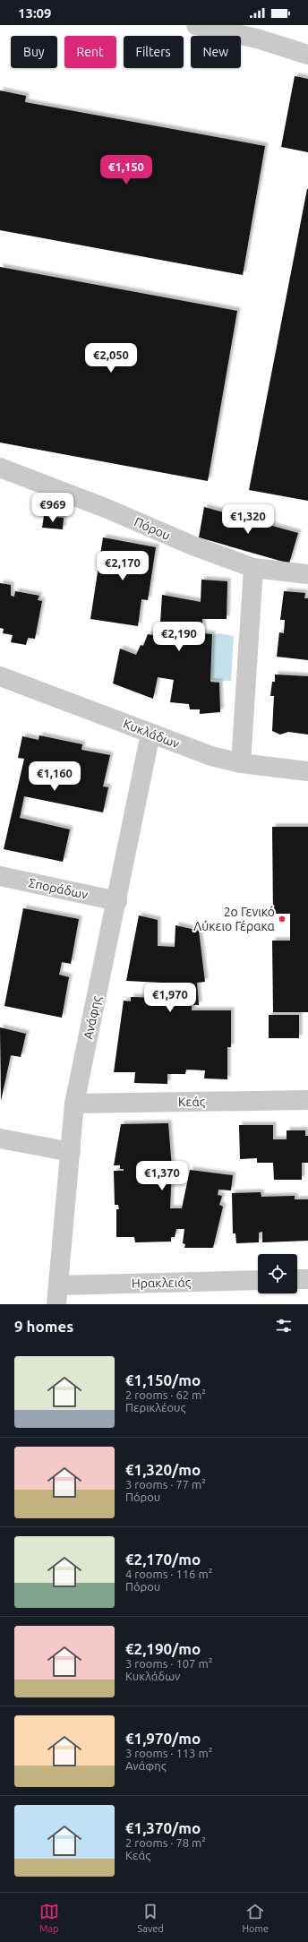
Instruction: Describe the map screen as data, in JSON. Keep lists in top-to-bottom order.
{
  "streets": {
    "street": [
      "Πόρου",
      "Κυκλάδων",
      "Σποράδων",
      "Ανάφης",
      "Κεάς",
      "Ηρακλειάς"
    ]
  },
  "crossings": [
    ["Κυκλάδων", "Ανάφης"],
    ["Σποράδων", "Ανάφης"],
    ["Ανάφης", "Κεάς"],
    ["Ανάφης", "Ηρακλειάς"]
  ],
  "places": ["2ο Γενικό Λύκειο Γέρακα"],
  "page": {
    "status": "13:09",
    "chip": [
      "Buy",
      "Rent",
      "Filters",
      "New"
    ],
    "price": [
      "€1,150",
      "€2,050",
      "€969",
      "€1,320",
      "€2,170",
      "€2,190",
      "€1,160",
      "€1,970",
      "€1,370"
    ],
    "heading": "9 homes",
    "list": [
      {
        "name": "€1,150/mo",
        "note": "2 rooms · 62 m² · Περικλέους"
      },
      {
        "name": "€1,320/mo",
        "note": "3 rooms · 77 m² · Πόρου"
      },
      {
        "name": "€2,170/mo",
        "note": "4 rooms · 116 m² · Πόρου"
      },
      {
        "name": "€2,190/mo",
        "note": "3 rooms · 107 m² · Κυκλάδων"
      },
      {
        "name": "€1,970/mo",
        "note": "3 rooms · 113 m² · Ανάφης"
      },
      {
        "name": "€1,370/mo",
        "note": "2 rooms · 78 m² · Κεάς"
      }
    ],
    "tabs": ["Map", "Saved", "Home"]
  }
}
